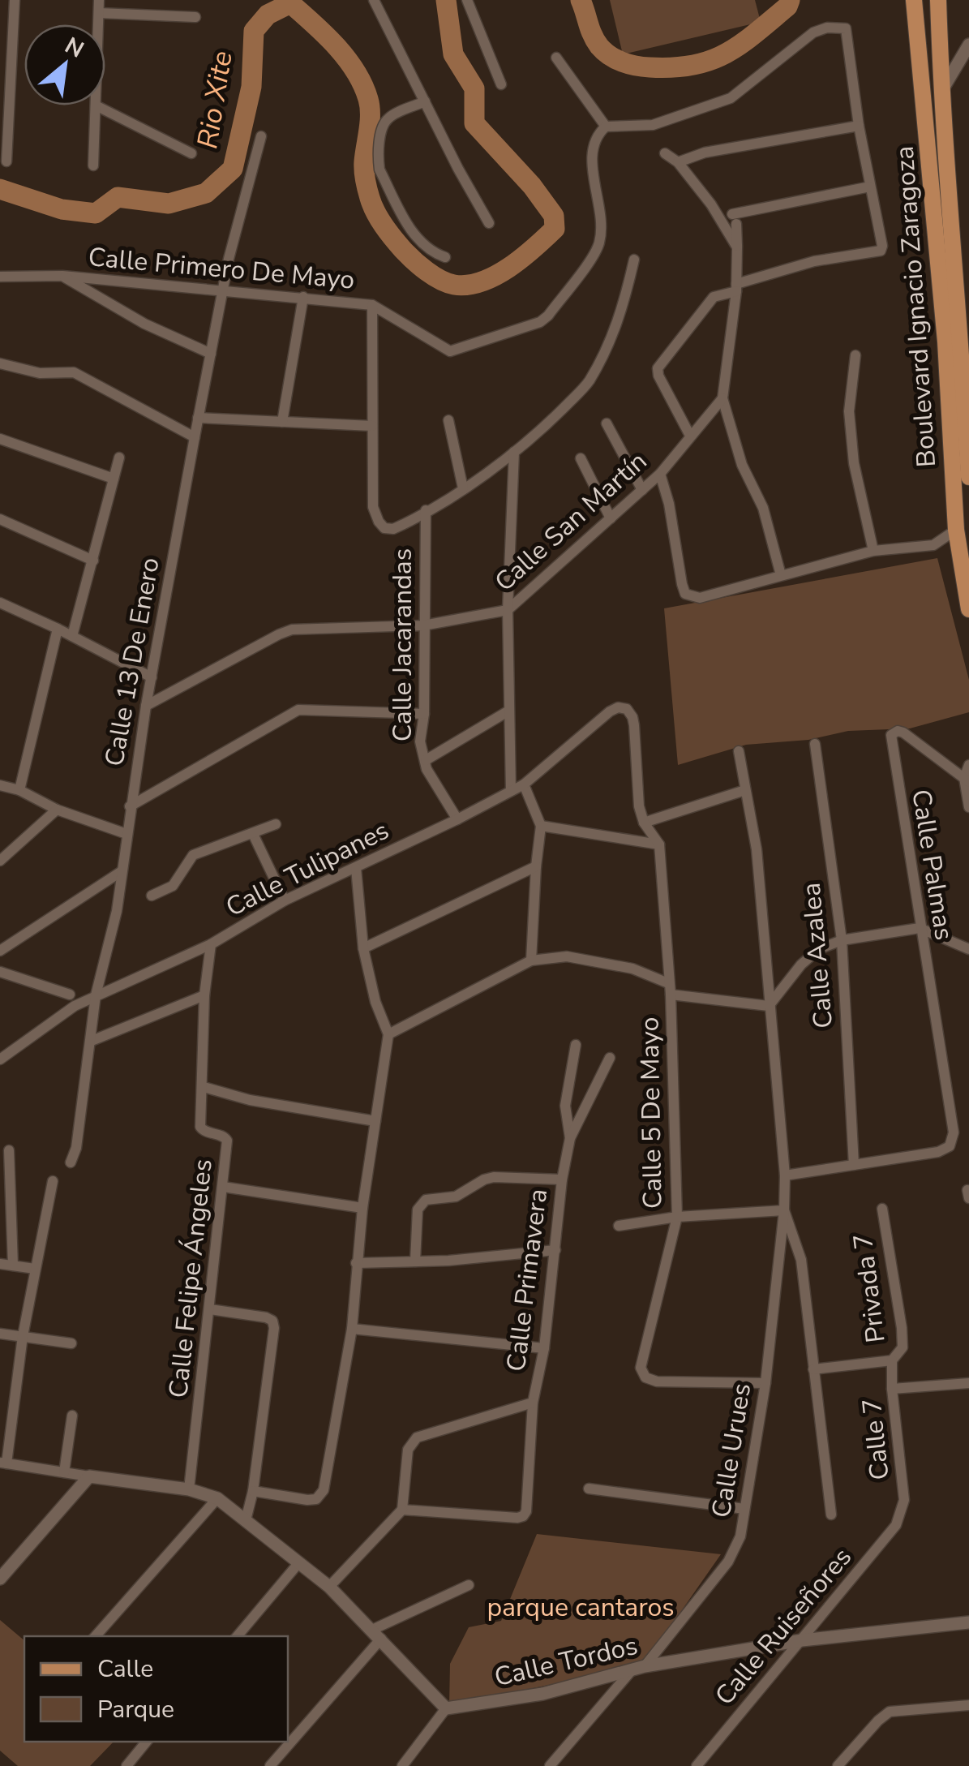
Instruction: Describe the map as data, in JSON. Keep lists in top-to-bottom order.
{
  "streets": {
    "main road": ["Boulevard Ignacio Zaragoza"],
    "street": [
      "Calle Primero De Mayo",
      "Calle San Martín",
      "Calle Jacarandas",
      "Calle 13 De Enero",
      "Calle Palmas",
      "Calle Tulipanes",
      "Calle Azalea",
      "Calle 5 De Mayo",
      "Calle Felipe Ángeles",
      "Calle Primavera",
      "Privada 7",
      "Calle 7",
      "Calle Urues",
      "Calle Ruiseñores",
      "Calle Tordos"
    ]
  },
  "crossings": [
    ["Calle Primero De Mayo", "Calle 13 De Enero"],
    ["Calle San Martín", "Calle Jacarandas"],
    ["Calle San Martín", "Calle 13 De Enero"],
    ["Calle Jacarandas", "Calle Tulipanes"],
    ["Calle 13 De Enero", "Calle Tulipanes"],
    ["Calle Palmas", "Calle Azalea"],
    ["Calle Tulipanes", "Calle 5 De Mayo"],
    ["Calle Tulipanes", "Calle Felipe Ángeles"],
    ["Calle 5 De Mayo", "Calle Urues"],
    ["Privada 7", "Calle 7"],
    ["Calle 7", "Calle Ruiseñores"],
    ["Calle Urues", "Calle Tordos"],
    ["Calle Ruiseñores", "Calle Tordos"]
  ],
  "water": ["Rio Xite"],
  "parks": ["parque cantaros"],
  "legend": ["Calle", "Parque"],
  "north": "top right"
}
